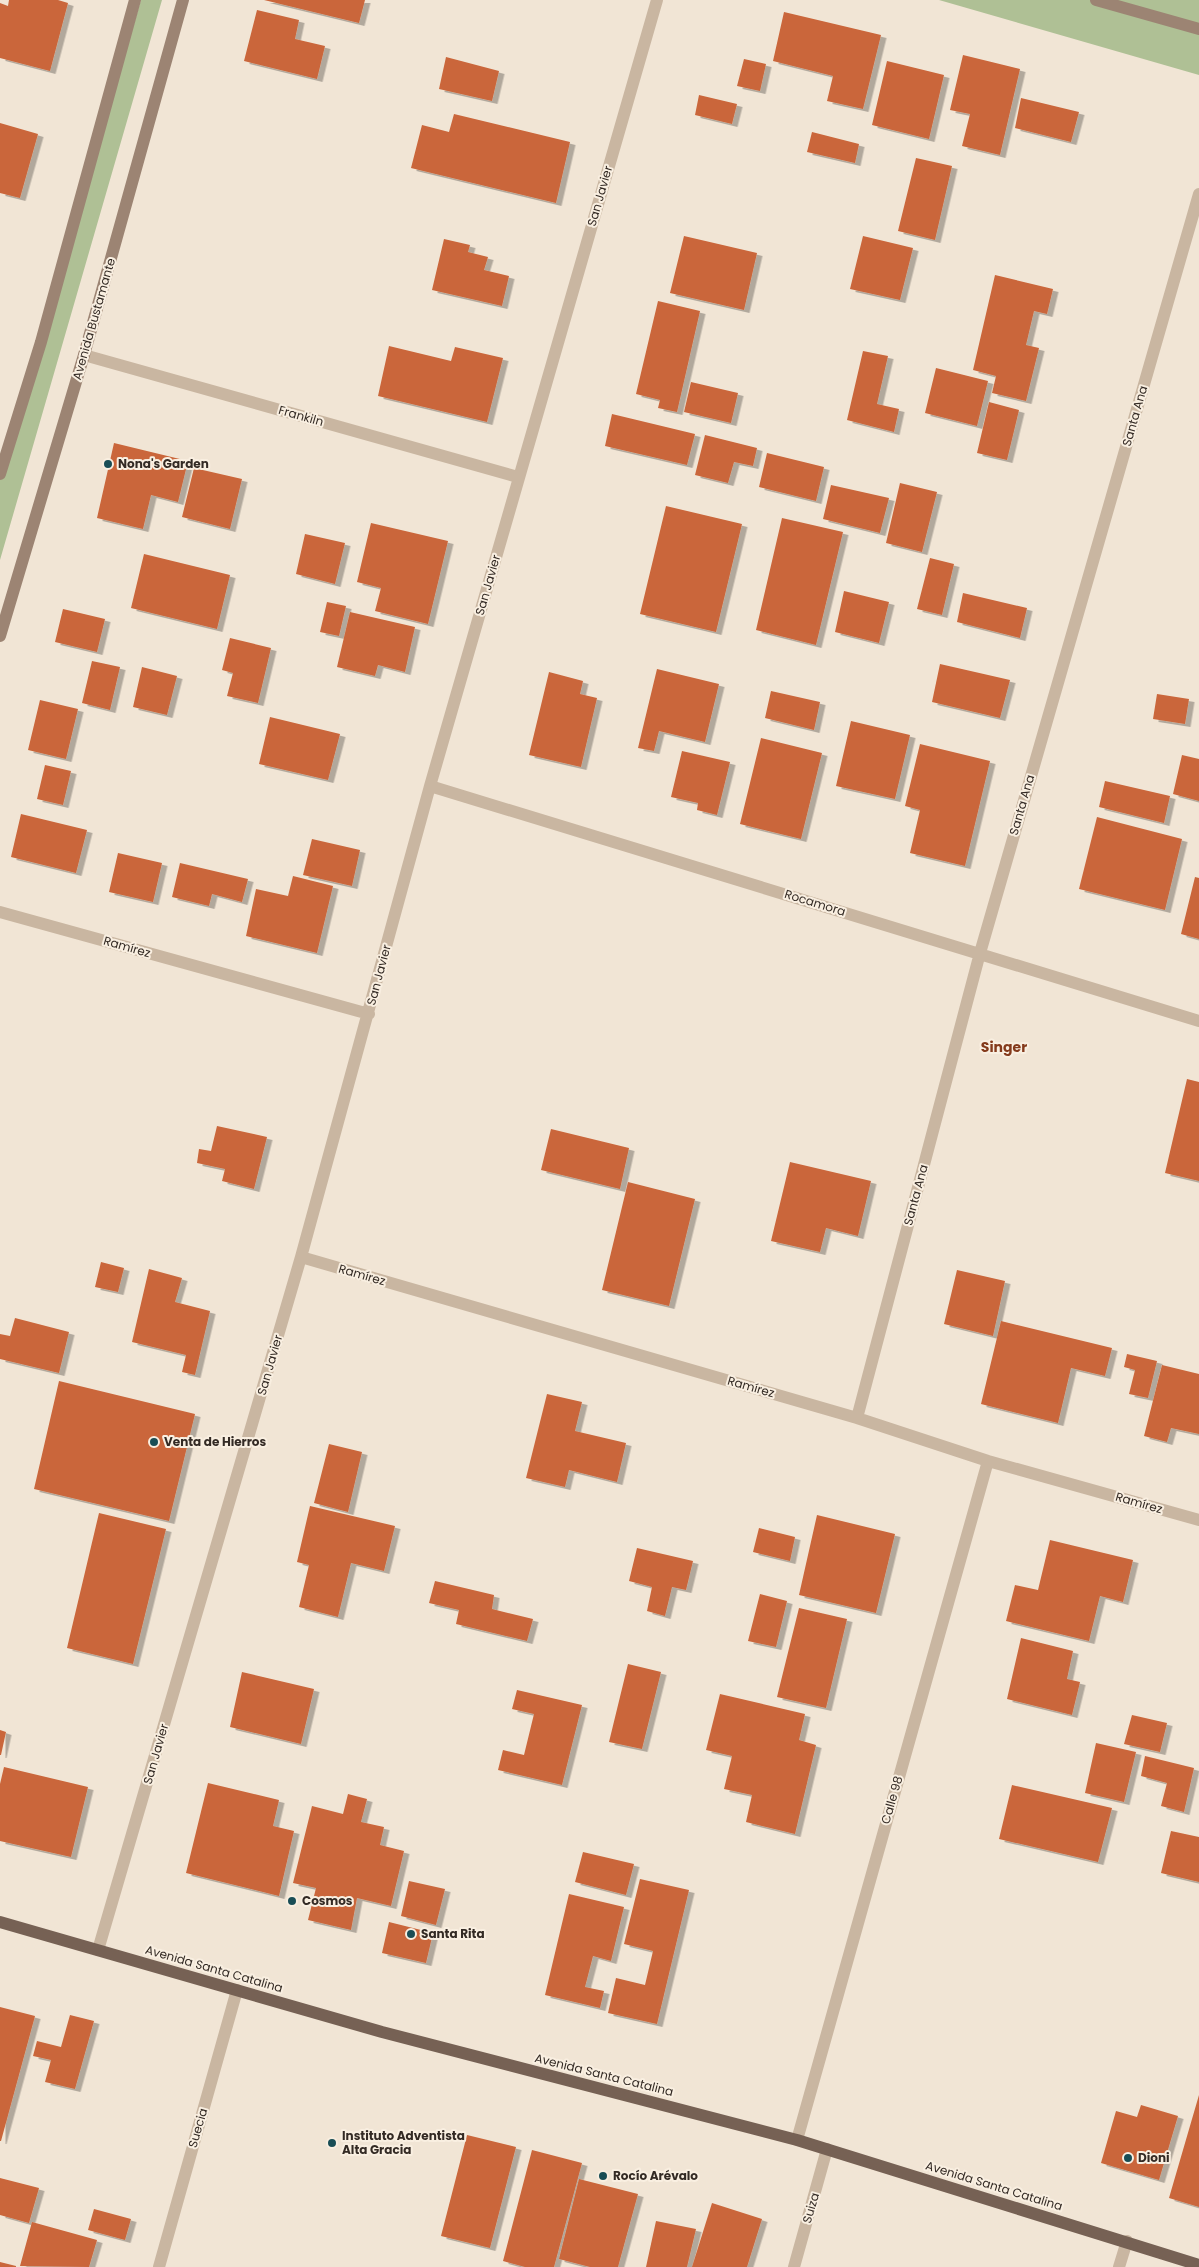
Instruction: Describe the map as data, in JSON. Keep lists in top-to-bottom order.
{
  "streets": {
    "main road": ["Avenida Bustamante", "Avenida Santa Catalina"],
    "street": [
      "San Javier",
      "Frankiln",
      "Santa Ana",
      "Rocamora",
      "Ramírez",
      "Calle 98",
      "Suecia",
      "Suiza"
    ]
  },
  "crossings": [
    ["San Javier", "Frankiln"],
    ["San Javier", "Rocamora"],
    ["San Javier", "Ramírez"],
    ["San Javier", "Avenida Santa Catalina"],
    ["Avenida Bustamante", "Frankiln"],
    ["Santa Ana", "Rocamora"],
    ["Santa Ana", "Ramírez"],
    ["Ramírez", "Calle 98"],
    ["Calle 98", "Avenida Santa Catalina"],
    ["Avenida Santa Catalina", "Suecia"],
    ["Avenida Santa Catalina", "Suiza"]
  ],
  "districts": ["Singer"],
  "places": [
    "Nona's Garden",
    "Venta de Hierros",
    "Cosmos",
    "Santa Rita",
    "Instituto Adventista Alta Gracia",
    "Dioni",
    "Rocío Arévalo"
  ]
}
